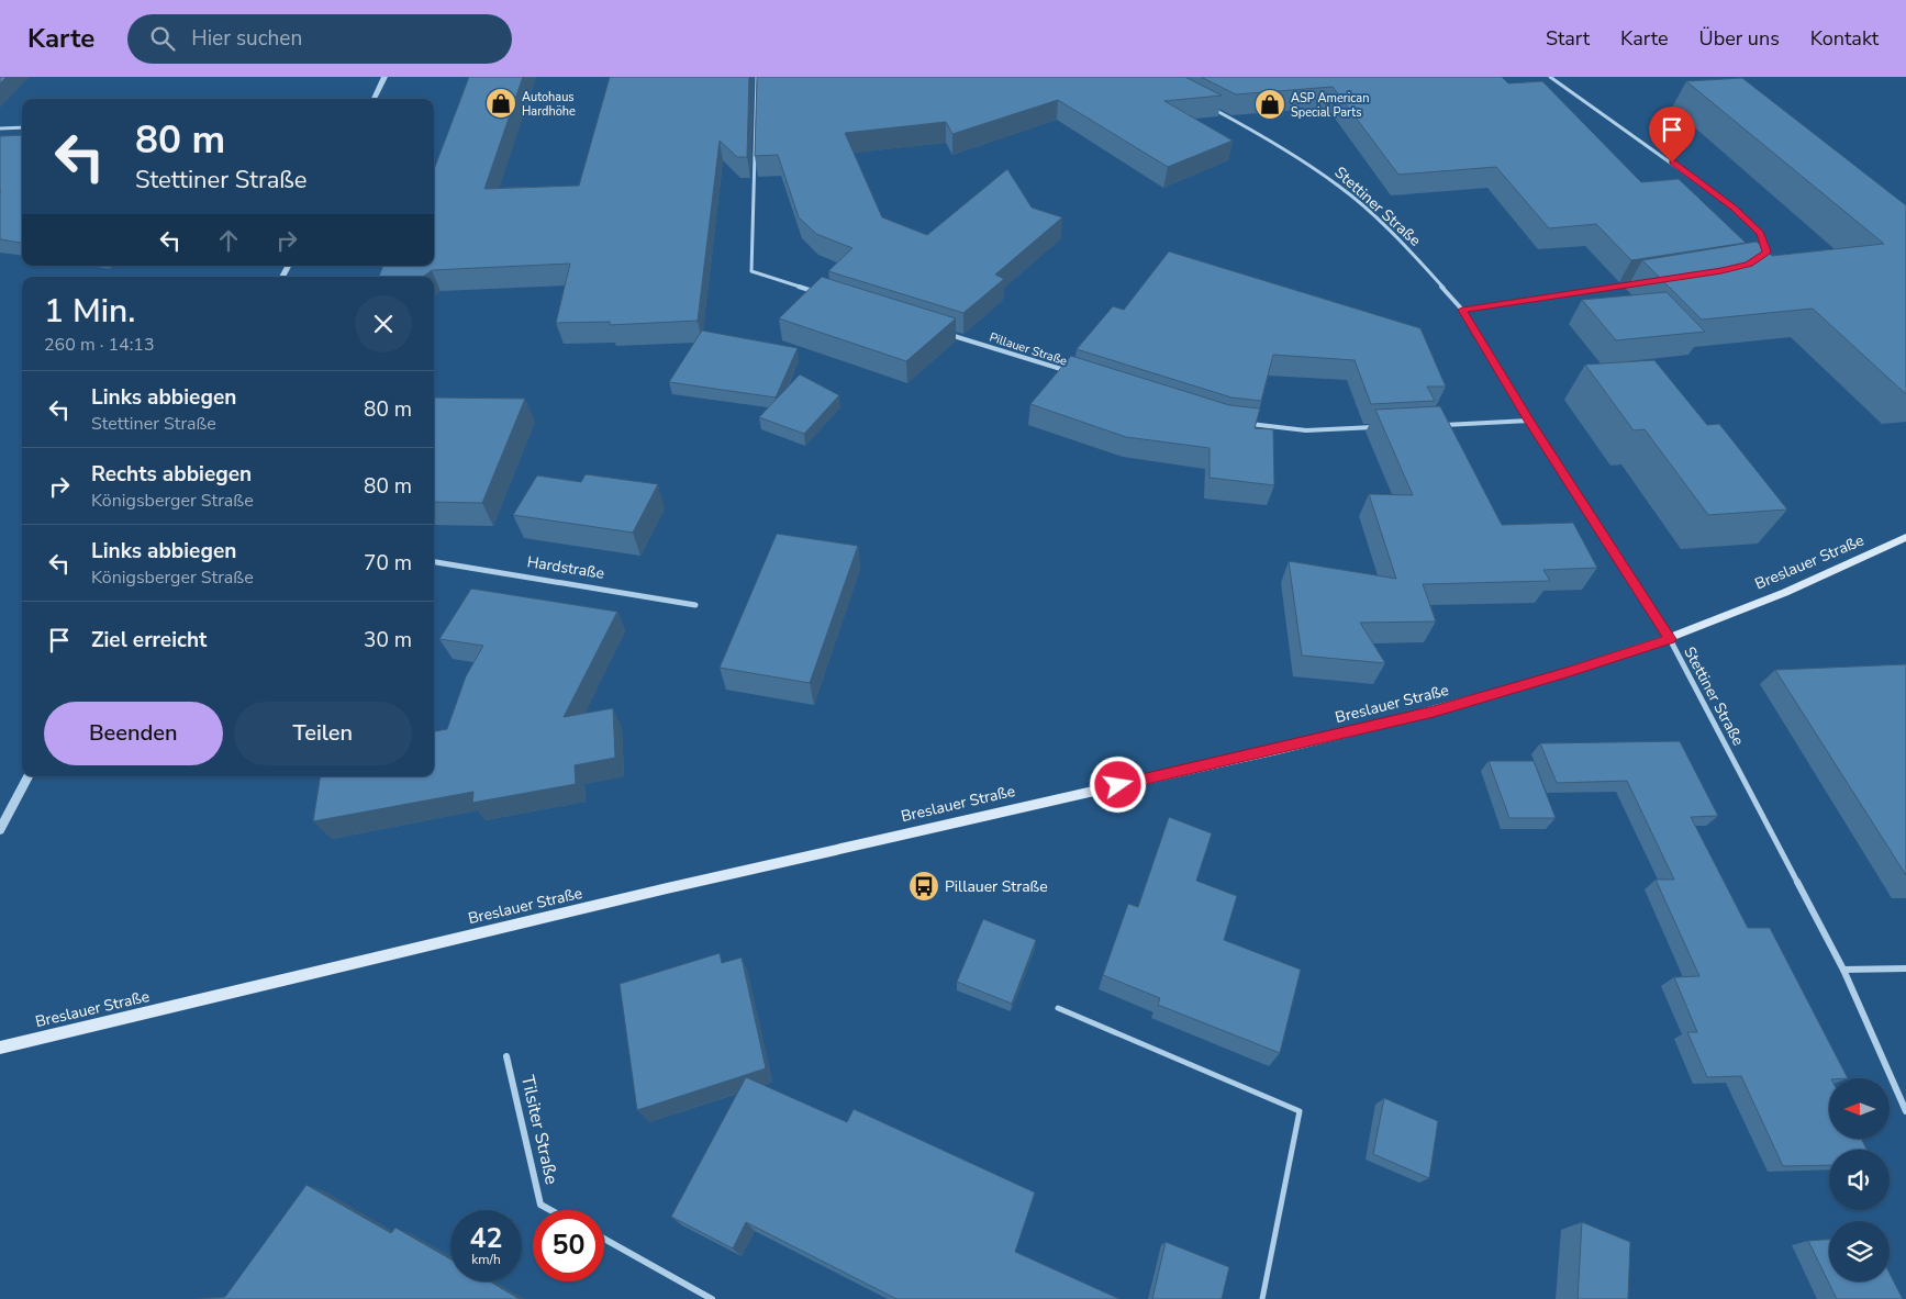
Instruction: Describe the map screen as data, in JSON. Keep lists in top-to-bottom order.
{
  "streets": {
    "main road": ["Breslauer Straße"],
    "street": [
      "Stettiner Straße",
      "Pillauer Straße",
      "Hardstraße",
      "Tilsiter Straße"
    ]
  },
  "crossings": [
    ["Stettiner Straße", "Breslauer Straße"]
  ],
  "places": {
    "shop": ["Autohaus Hardhöhe", "ASP American Special Parts"],
    "bus stop": ["Pillauer Straße"]
  },
  "north": "left",
  "page": {
    "header": "Karte",
    "search": "Hier suchen",
    "nav": [
      "Start",
      "Karte",
      "Über uns",
      "Kontakt"
    ],
    "turn": ["80 m", "Stettiner Straße"],
    "heading": ["1 Min.", "260 m · 14:13"],
    "list": [
      {
        "name": "Links abbiegen",
        "note": "Stettiner Straße",
        "value": "80 m"
      },
      {
        "name": "Rechts abbiegen",
        "note": "Königsberger Straße",
        "value": "80 m"
      },
      {
        "name": "Links abbiegen",
        "note": "Königsberger Straße",
        "value": "70 m"
      },
      {
        "name": "Ziel erreicht",
        "value": "30 m"
      }
    ],
    "buttons": ["Beenden", "Teilen"],
    "speed": "42 km/h",
    "limit": "50"
  }
}
